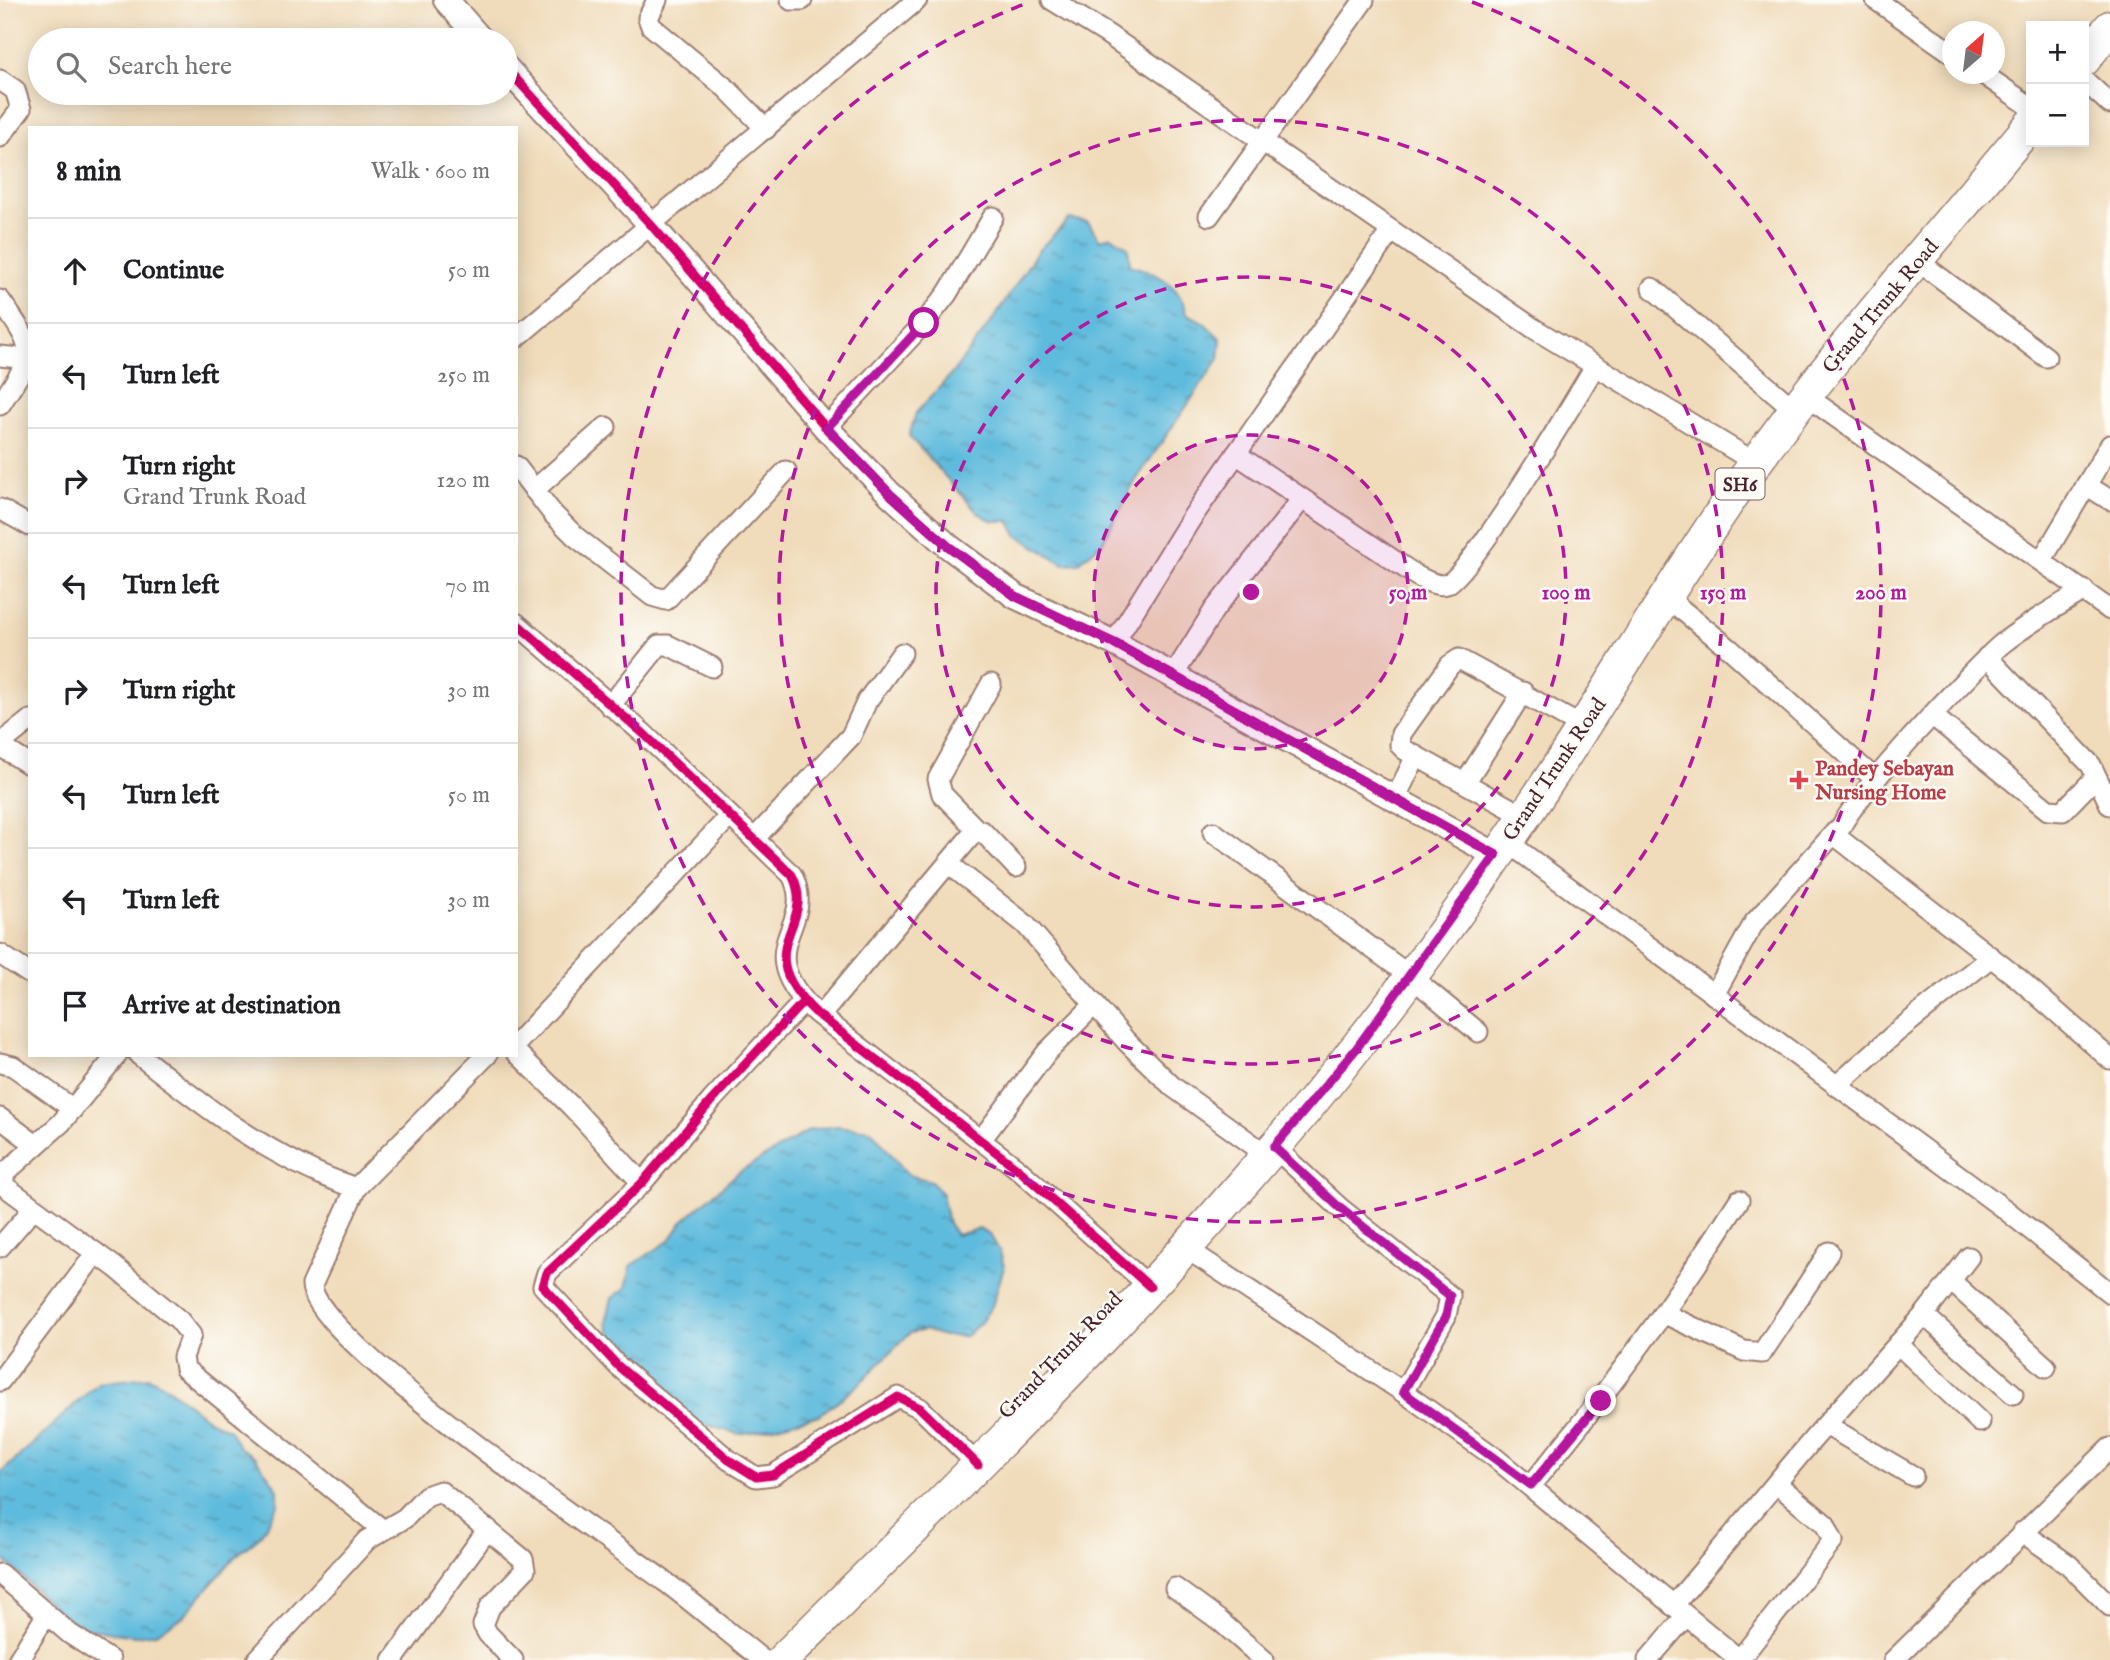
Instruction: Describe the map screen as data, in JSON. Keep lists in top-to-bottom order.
{
  "streets": {
    "main road": ["Grand Trunk Road", "SH6"]
  },
  "places": {
    "health": ["Pandey Sebayan Nursing Home"]
  },
  "north": "top right",
  "page": {
    "map_buttons": ["+", "−"],
    "search": "Search here",
    "heading": ["8 min", "Walk · 600 m"],
    "list": [
      ["Continue", "50 m"],
      ["Turn left", "250 m"],
      ["Turn right", "Grand Trunk Road", "120 m"],
      ["Turn left", "70 m"],
      ["Turn right", "30 m"],
      ["Turn left", "50 m"],
      ["Turn left", "30 m"],
      "Arrive at destination"
    ]
  },
  "rings": [
    "50 m",
    "100 m",
    "150 m",
    "200 m"
  ]
}
